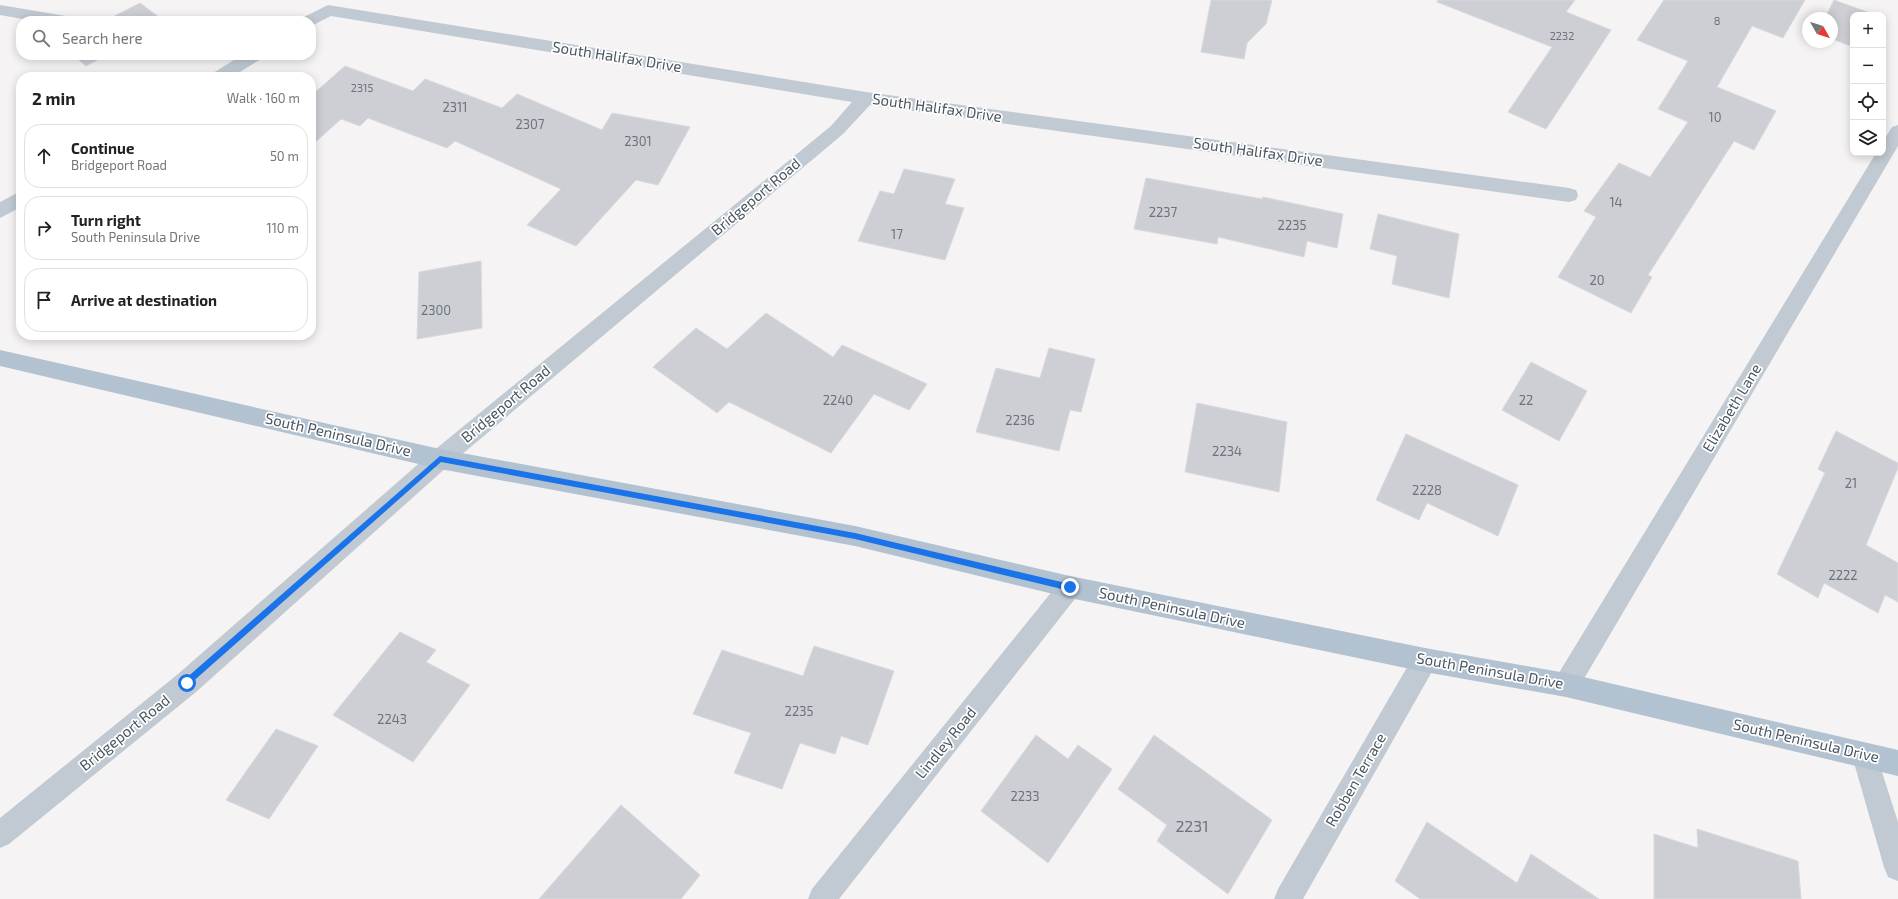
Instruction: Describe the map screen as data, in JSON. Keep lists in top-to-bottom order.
{
  "streets": {
    "main road": ["South Peninsula Drive"],
    "street": [
      "South Halifax Drive",
      "Bridgeport Road",
      "Elizabeth Lane",
      "Lindley Road",
      "Robben Terrace"
    ]
  },
  "crossings": [
    ["South Halifax Drive", "Bridgeport Road"],
    ["Bridgeport Road", "South Peninsula Drive"],
    ["Elizabeth Lane", "South Peninsula Drive"],
    ["South Peninsula Drive", "Lindley Road"],
    ["South Peninsula Drive", "Robben Terrace"]
  ],
  "house_numbers": [
    "8",
    "2232",
    "2315",
    "2311",
    "10",
    "2307",
    "2301",
    "14",
    "2237",
    "2235",
    "17",
    "20",
    "2300",
    "2240",
    "22",
    "2236",
    "2234",
    "21",
    "2228",
    "2222",
    "2235",
    "2243",
    "2233",
    "2231"
  ],
  "north": "bottom right",
  "page": {
    "map_buttons": ["+", "−"],
    "search": "Search here",
    "heading": ["2 min", "Walk · 160 m"],
    "list": [
      ["Continue", "Bridgeport Road", "50 m"],
      ["Turn right", "South Peninsula Drive", "110 m"],
      "Arrive at destination"
    ]
  }
}
